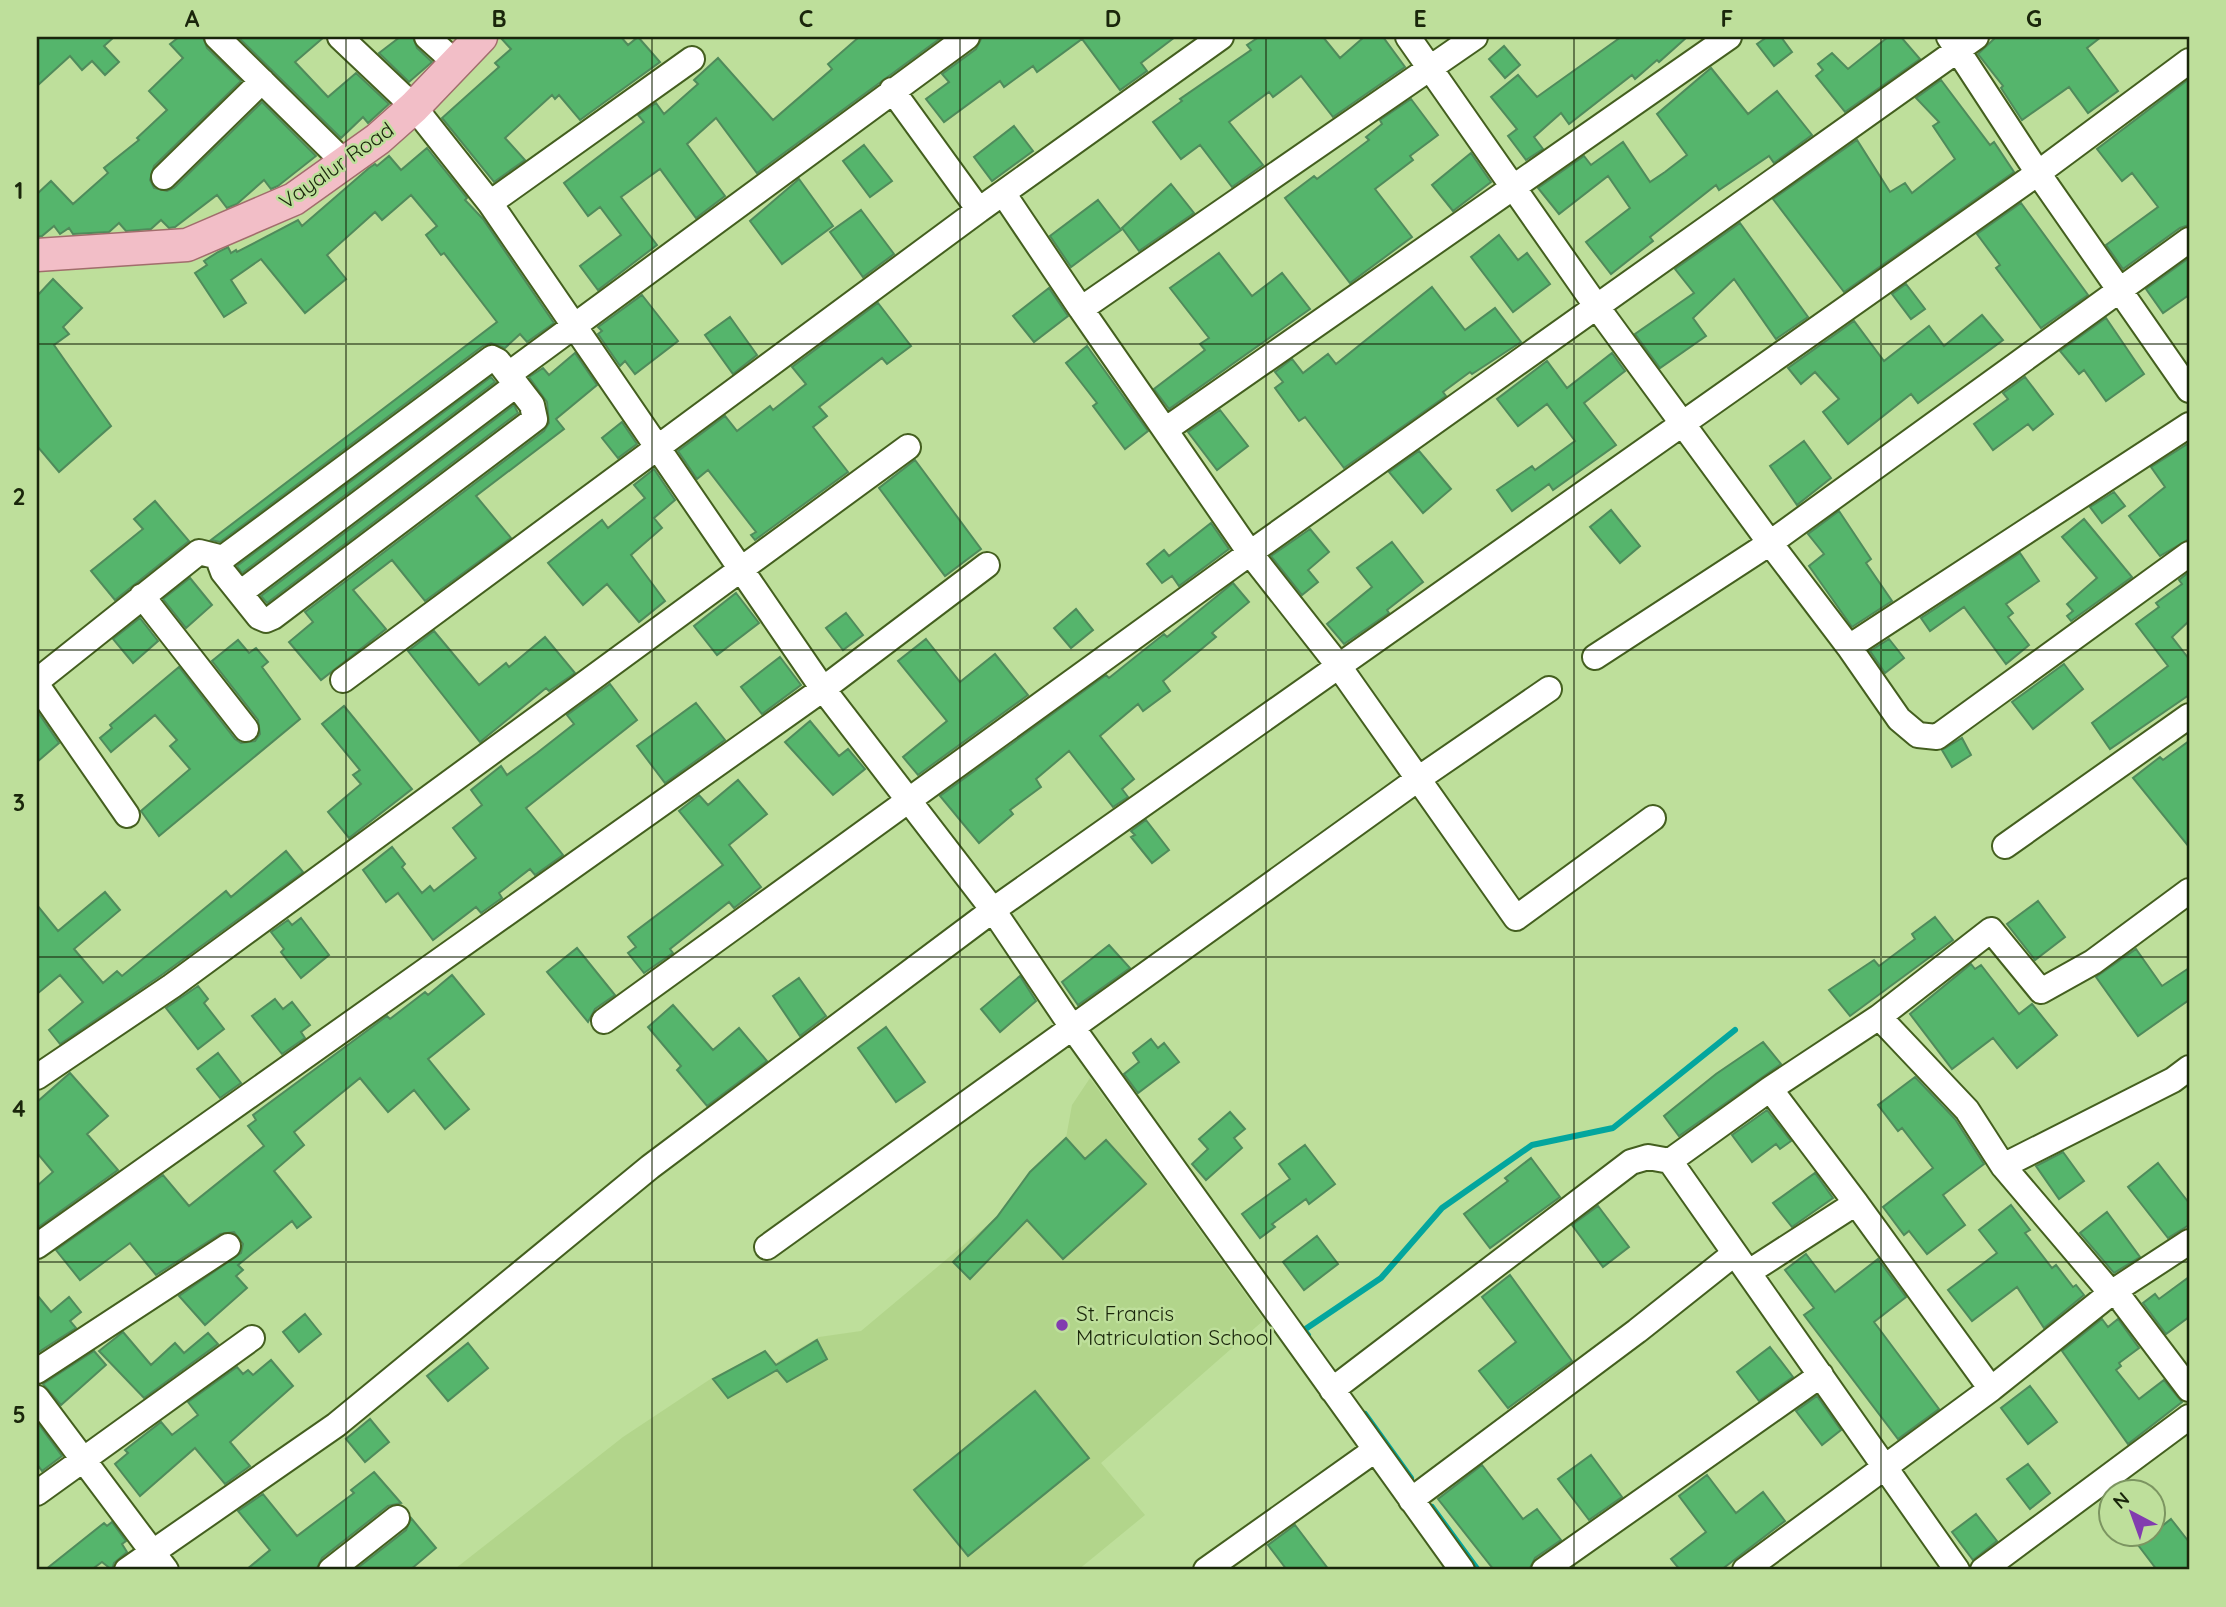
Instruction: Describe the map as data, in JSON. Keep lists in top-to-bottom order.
{
  "streets": {
    "main road": ["Vayalur Road"]
  },
  "places": ["St. Francis Matriculation School"],
  "north": "top left",
  "grid": {
    "columns": [
      "A",
      "B",
      "C",
      "D",
      "E",
      "F",
      "G"
    ],
    "rows": [
      "1",
      "2",
      "3",
      "4",
      "5"
    ]
  }
}
